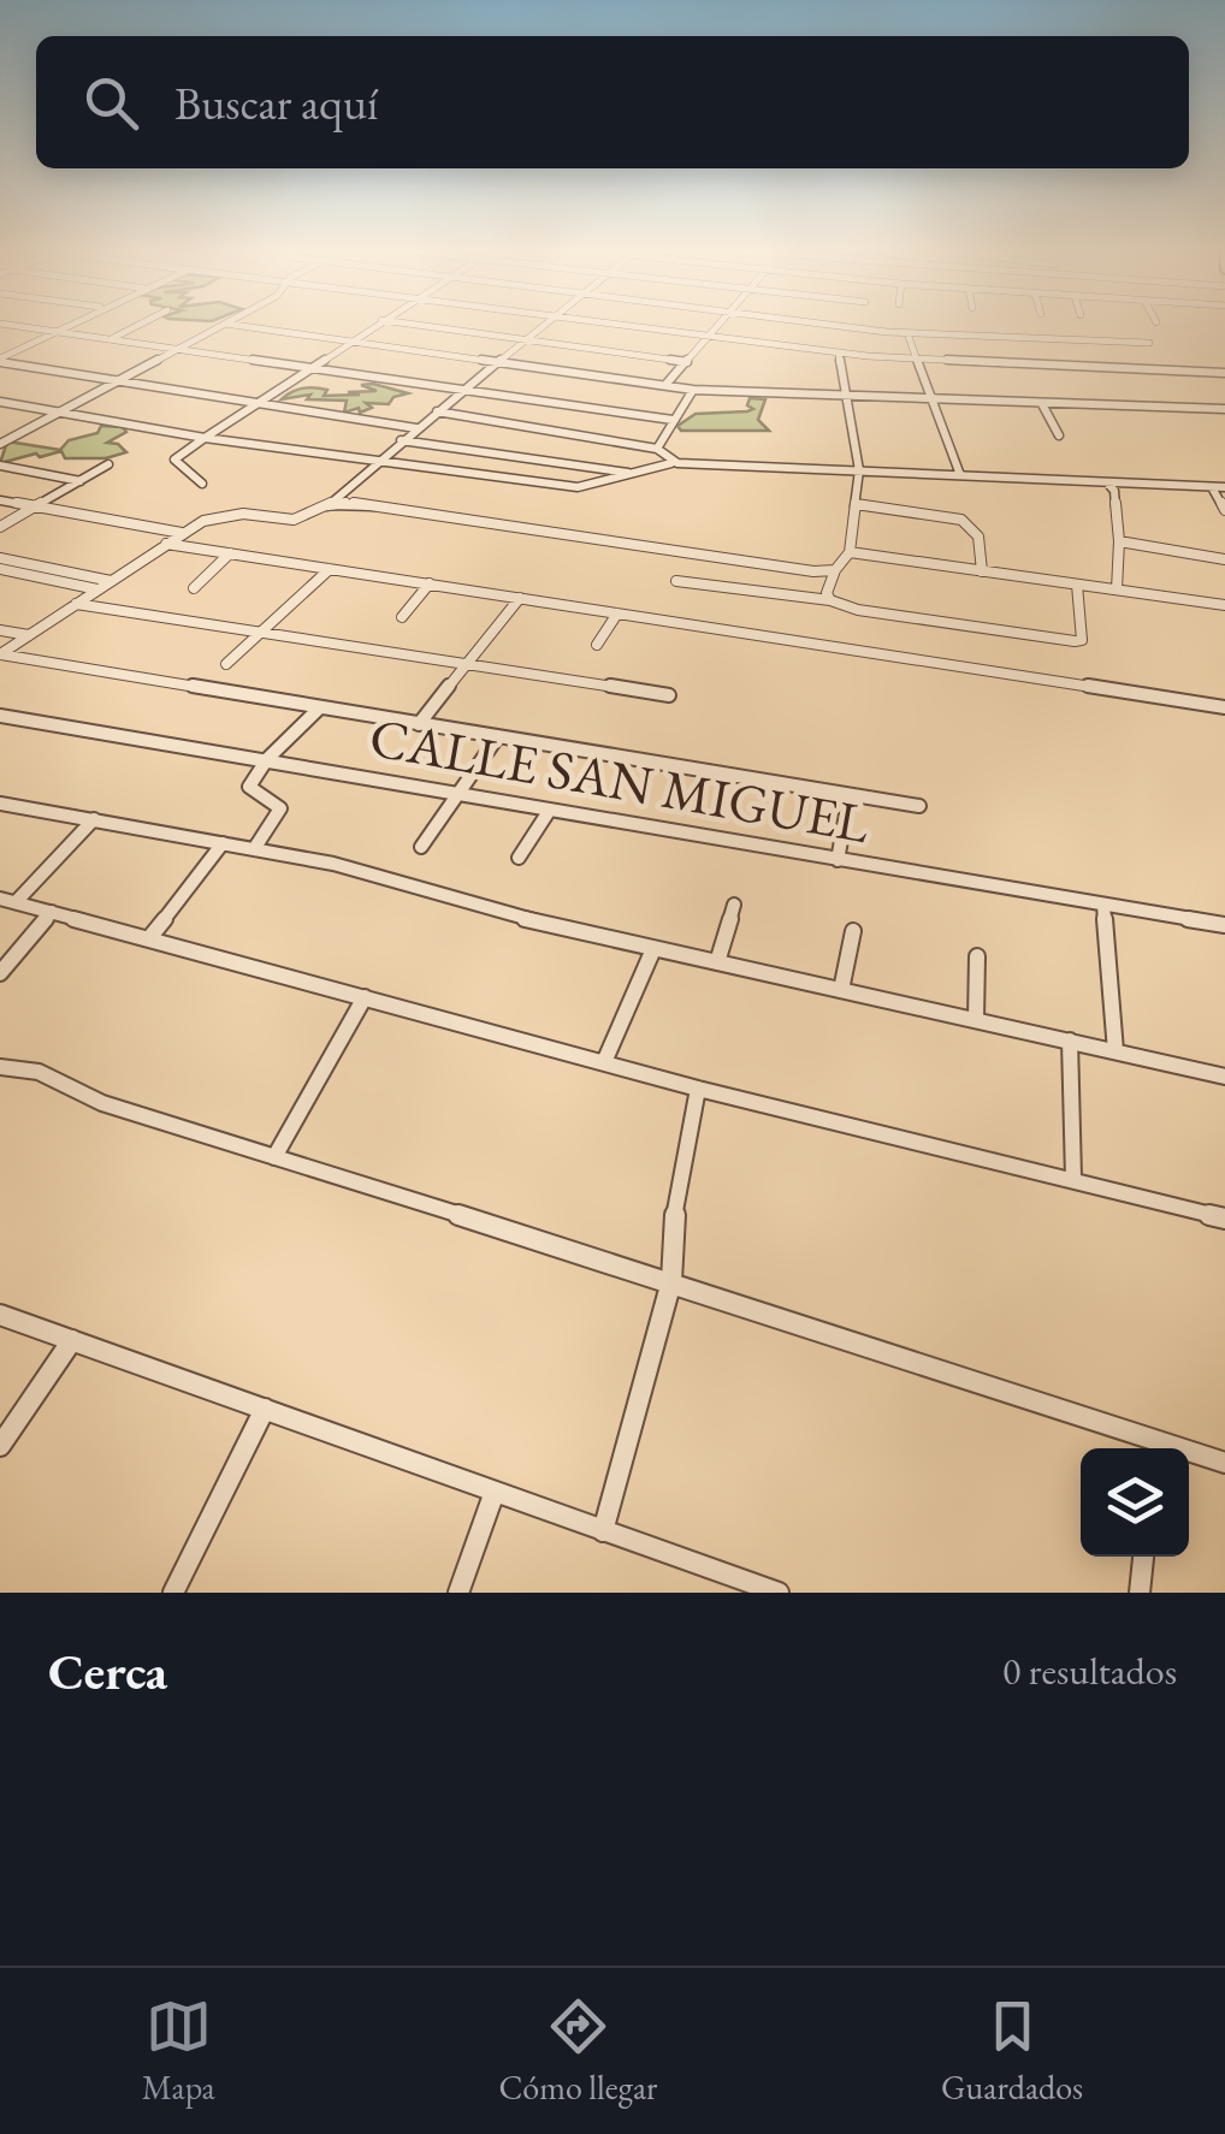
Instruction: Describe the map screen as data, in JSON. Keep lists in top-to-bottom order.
{
  "streets": {
    "street": ["CALLE SAN MIGUEL"]
  },
  "page": {
    "search": "Buscar aquí",
    "heading": ["Cerca", "0 resultados"],
    "nav": ["Mapa", "Cómo llegar", "Guardados"]
  }
}
